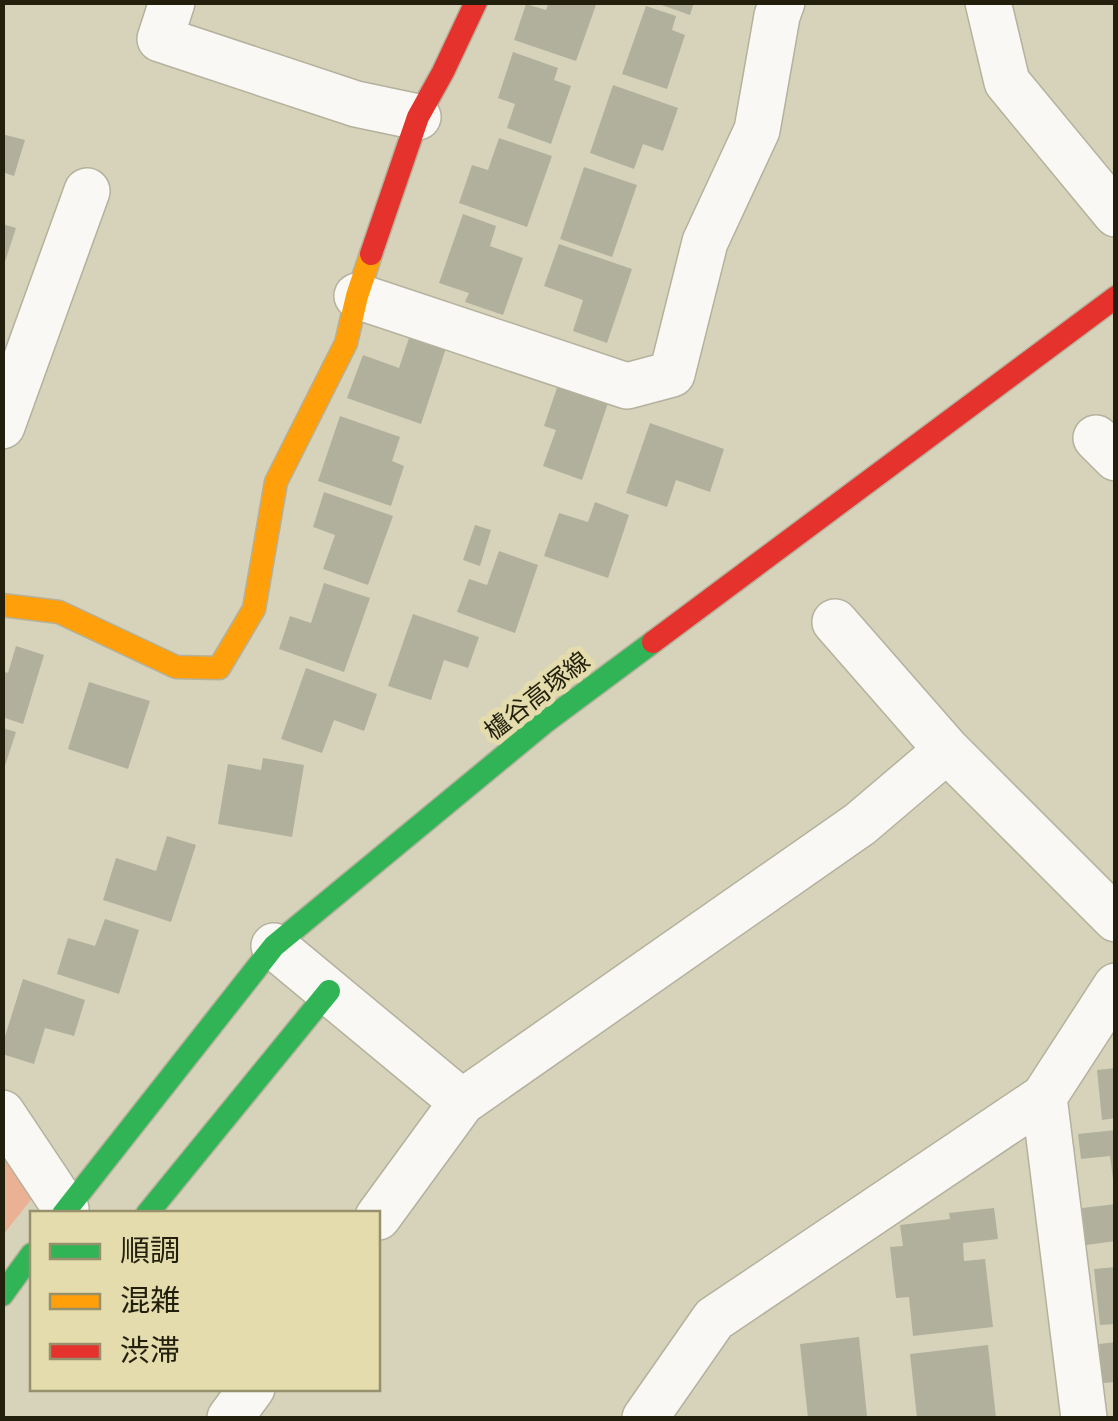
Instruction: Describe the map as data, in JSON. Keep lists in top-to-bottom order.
{
  "streets": {
    "street": ["櫨谷高塚線"]
  },
  "legend": ["順調", "混雑", "渋滞"]
}
